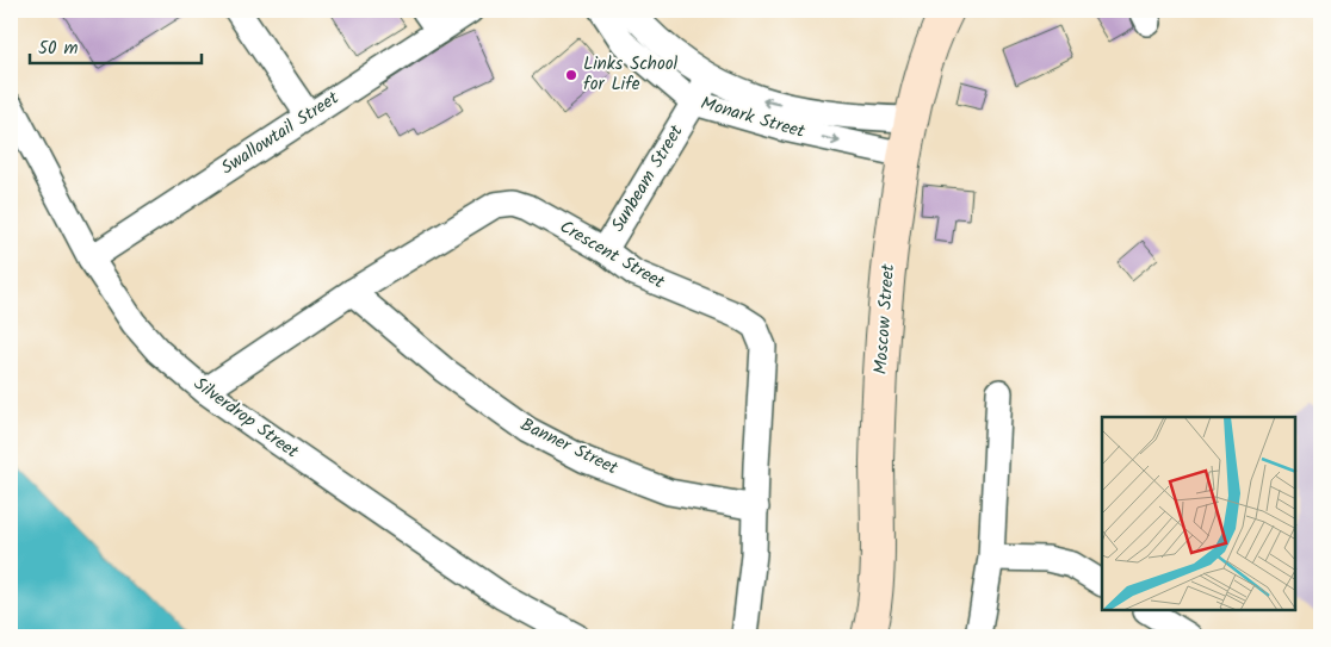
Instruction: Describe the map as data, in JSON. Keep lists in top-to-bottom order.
{
  "streets": {
    "street": [
      "Monark Street",
      "Swallowtail Street",
      "Sunbeam Street",
      "Crescent Street",
      "Moscow Street",
      "Silverdrop Street",
      "Banner Street"
    ]
  },
  "crossings": [
    ["Monark Street", "Sunbeam Street"],
    ["Monark Street", "Moscow Street"],
    ["Swallowtail Street", "Silverdrop Street"],
    ["Sunbeam Street", "Crescent Street"],
    ["Crescent Street", "Silverdrop Street"],
    ["Crescent Street", "Banner Street"]
  ],
  "places": ["Links School for Life"],
  "scale_bar": "50 m"
}
